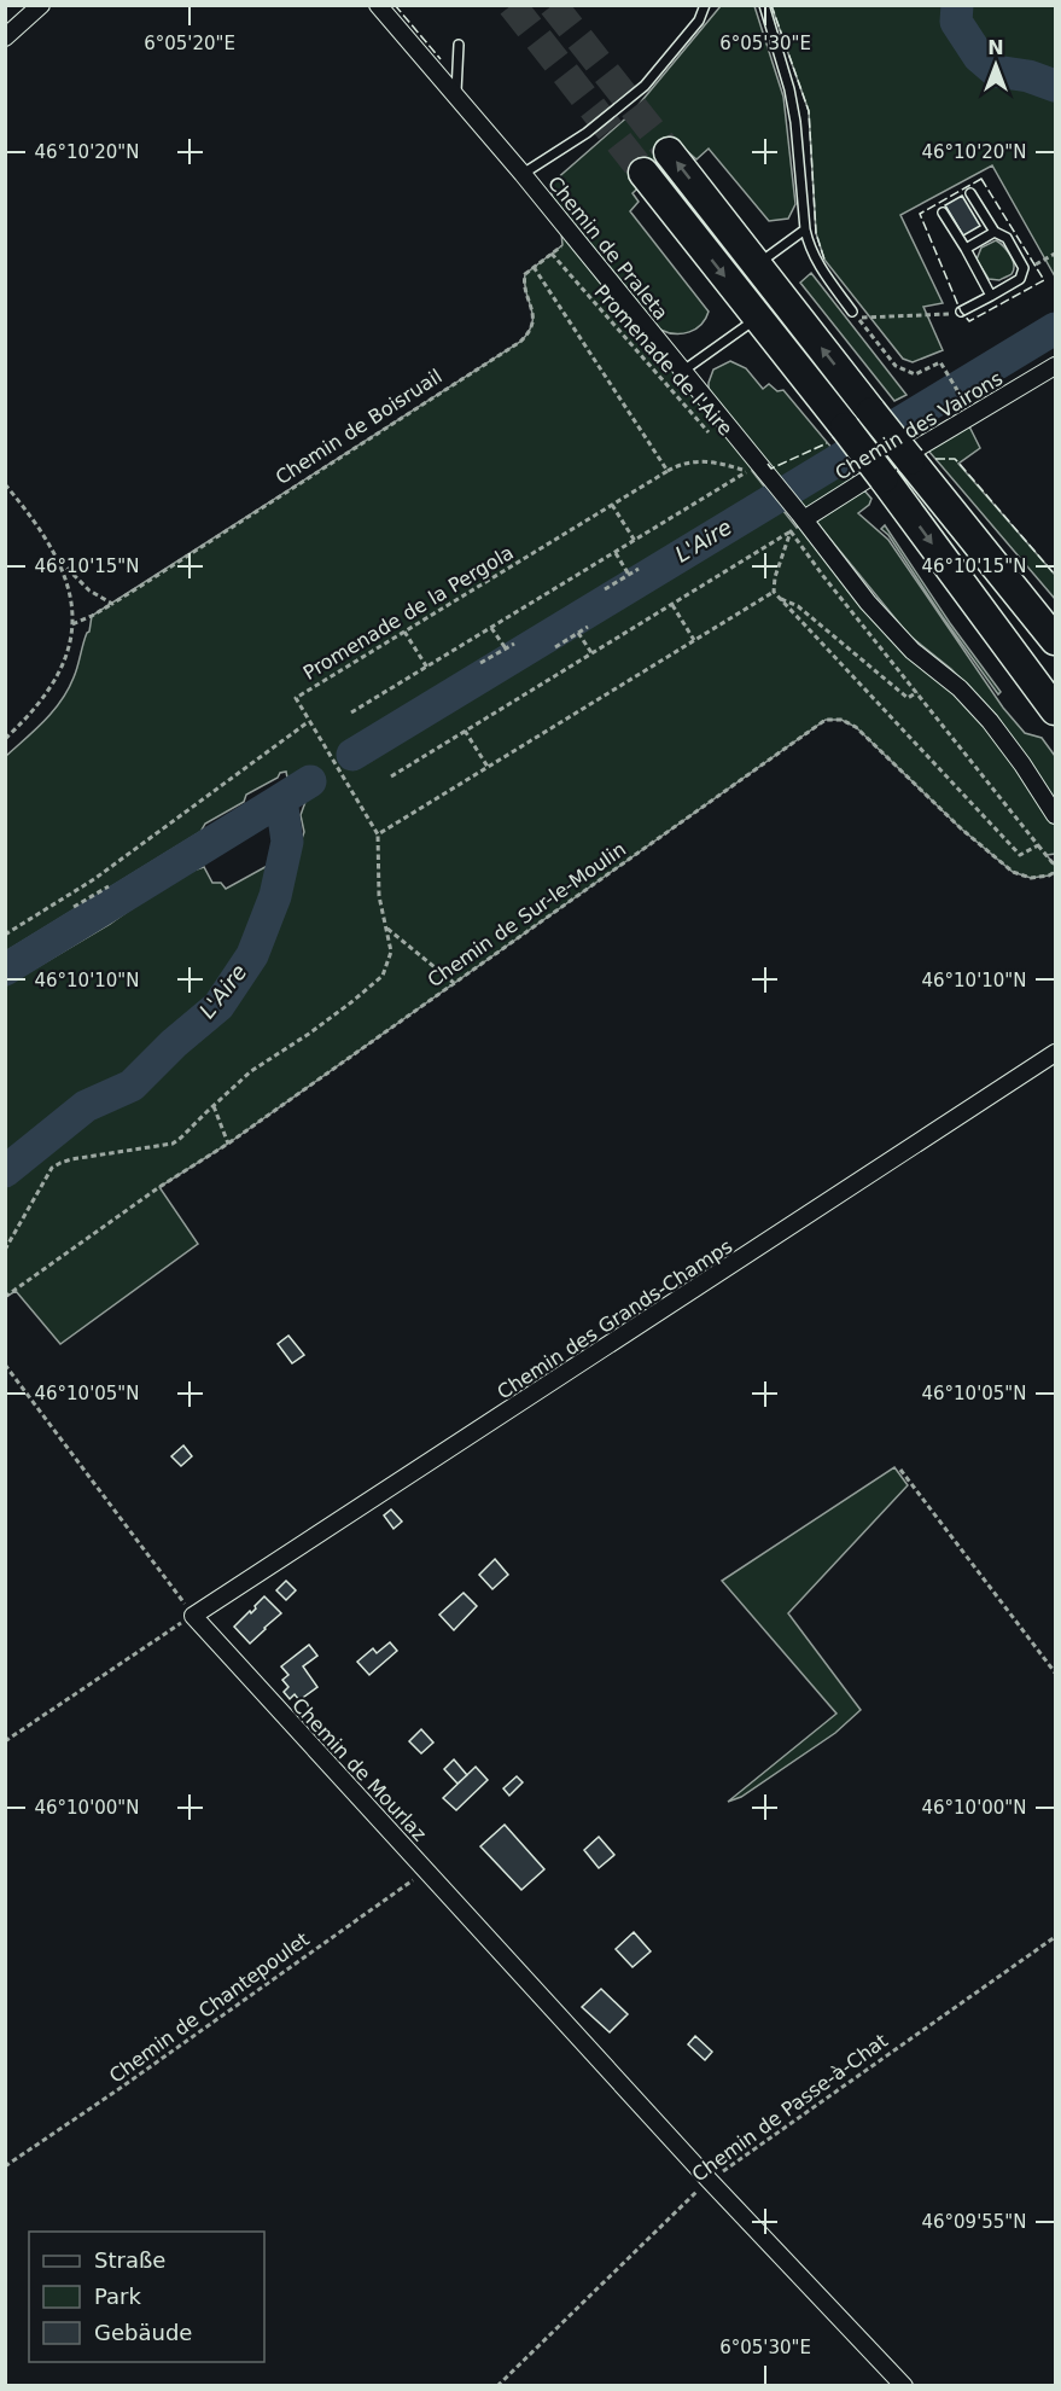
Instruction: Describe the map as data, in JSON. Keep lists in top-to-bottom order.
{
  "streets": {
    "street": [
      "Chemin de Praleta",
      "Chemin des Vairons",
      "Chemin des Grands-Champs",
      "Chemin de Mourlaz"
    ],
    "path": [
      "Promenade de l'Aire",
      "Chemin de Boisruail",
      "Promenade de la Pergola",
      "Chemin de Sur-le-Moulin",
      "Chemin de Chantepoulet",
      "Chemin de Passe-à-Chat"
    ]
  },
  "crossings": [
    ["Chemin de Praleta", "Promenade de l'Aire"],
    ["Chemin de Praleta", "Chemin des Vairons"],
    ["Chemin de Praleta", "Promenade de la Pergola"],
    ["Promenade de l'Aire", "Promenade de la Pergola"],
    ["Chemin des Grands-Champs", "Chemin de Mourlaz"],
    ["Chemin de Mourlaz", "Chemin de Chantepoulet"],
    ["Chemin de Mourlaz", "Chemin de Passe-à-Chat"]
  ],
  "water": ["L'Aire"],
  "legend": ["Straße", "Park", "Gebäude"],
  "north": "top",
  "coordinates": [
    "6°05'20\"E",
    "6°05'30\"E",
    "46°10'20\"N",
    "46°10'15\"N",
    "46°10'10\"N",
    "46°10'05\"N",
    "46°10'00\"N",
    "46°09'55\"N"
  ]
}
